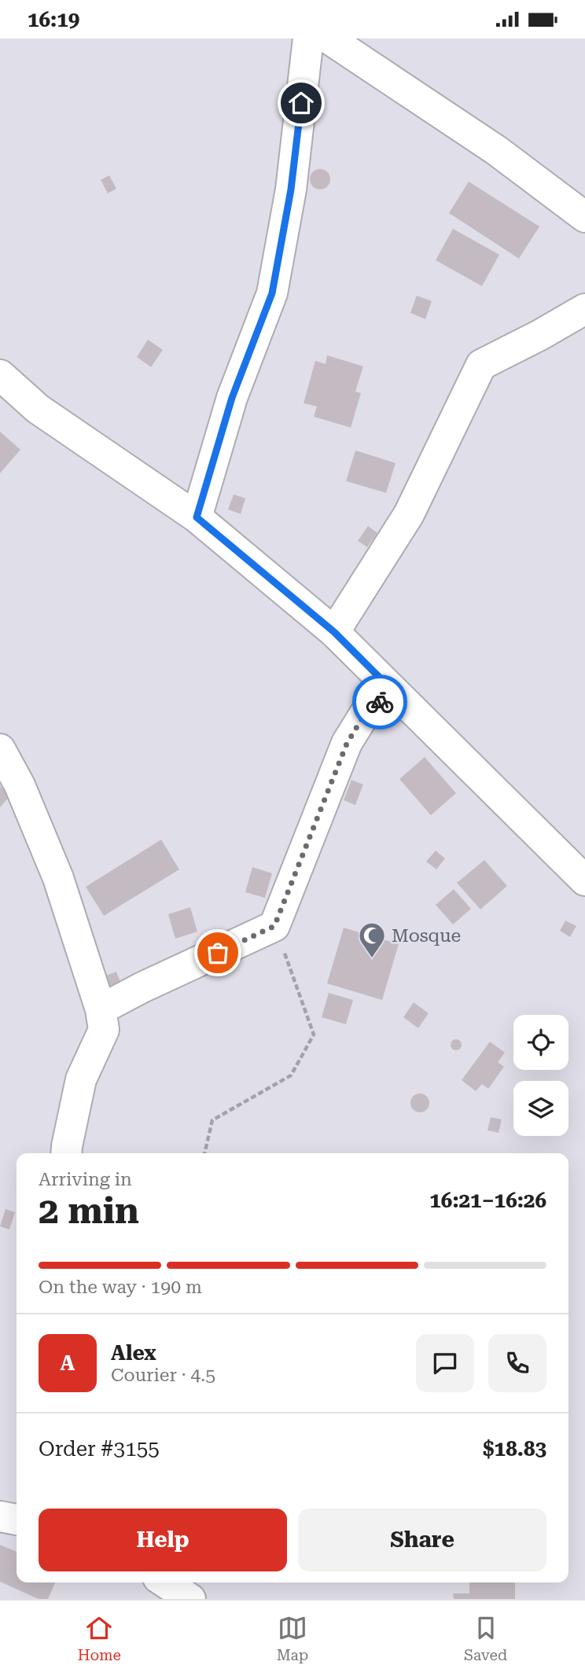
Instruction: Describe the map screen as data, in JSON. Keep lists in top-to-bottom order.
{
  "places": {
    "mosque": ["Mosque"]
  },
  "page": {
    "status": "16:19",
    "heading": ["2 min", "Arriving in", "16:21–16:26"],
    "panel": [
      "Alex",
      "Courier · 4.5",
      "Order #3155",
      "$18.83"
    ],
    "bar": "On the way · 190 m",
    "round": "A",
    "buttons": ["Help", "Share"],
    "tabs": ["Home", "Map", "Saved"]
  }
}
